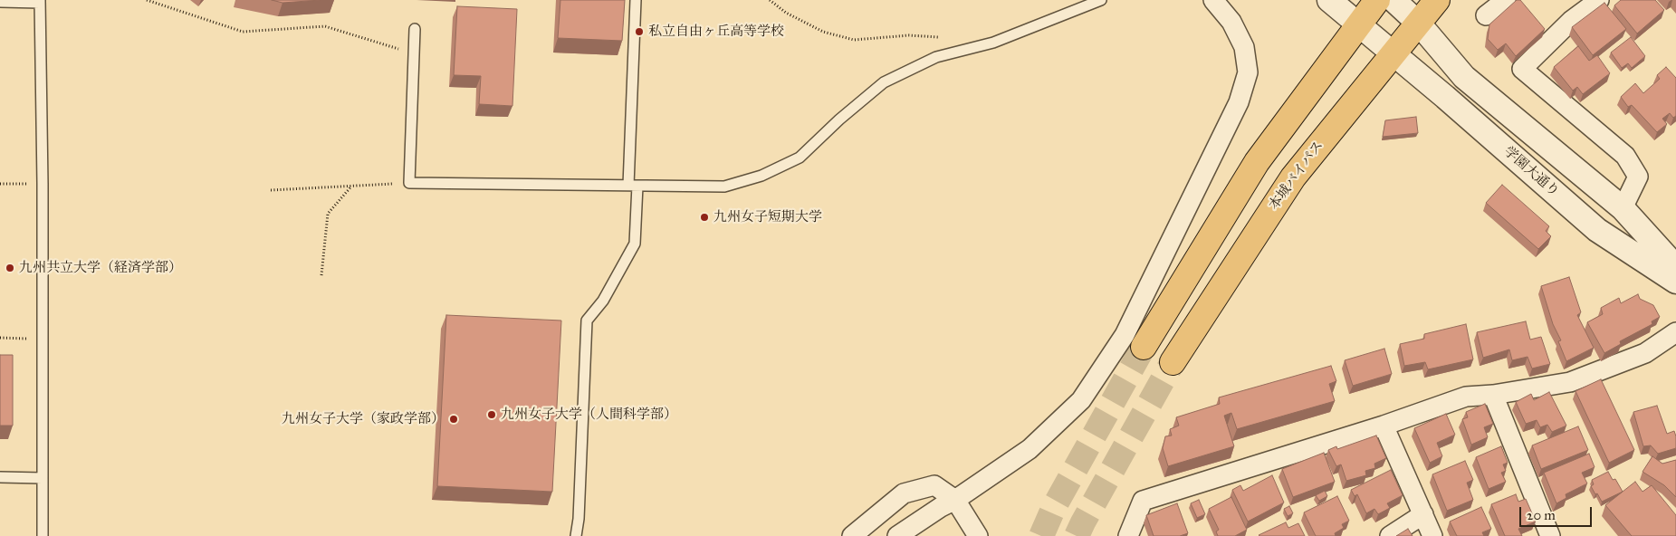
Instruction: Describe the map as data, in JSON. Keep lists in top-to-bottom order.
{
  "streets": {
    "highway": ["本城バイパス"],
    "street": ["学園大通り"]
  },
  "crossings": [
    ["学園大通り", "本城バイパス"]
  ],
  "places": [
    "私立自由ヶ丘高等学校",
    "九州女子短期大学",
    "九州共立大学（経済学部）",
    "九州女子大学（人間科学部）",
    "九州女子大学（家政学部）"
  ],
  "scale_bar": "20 m"
}
